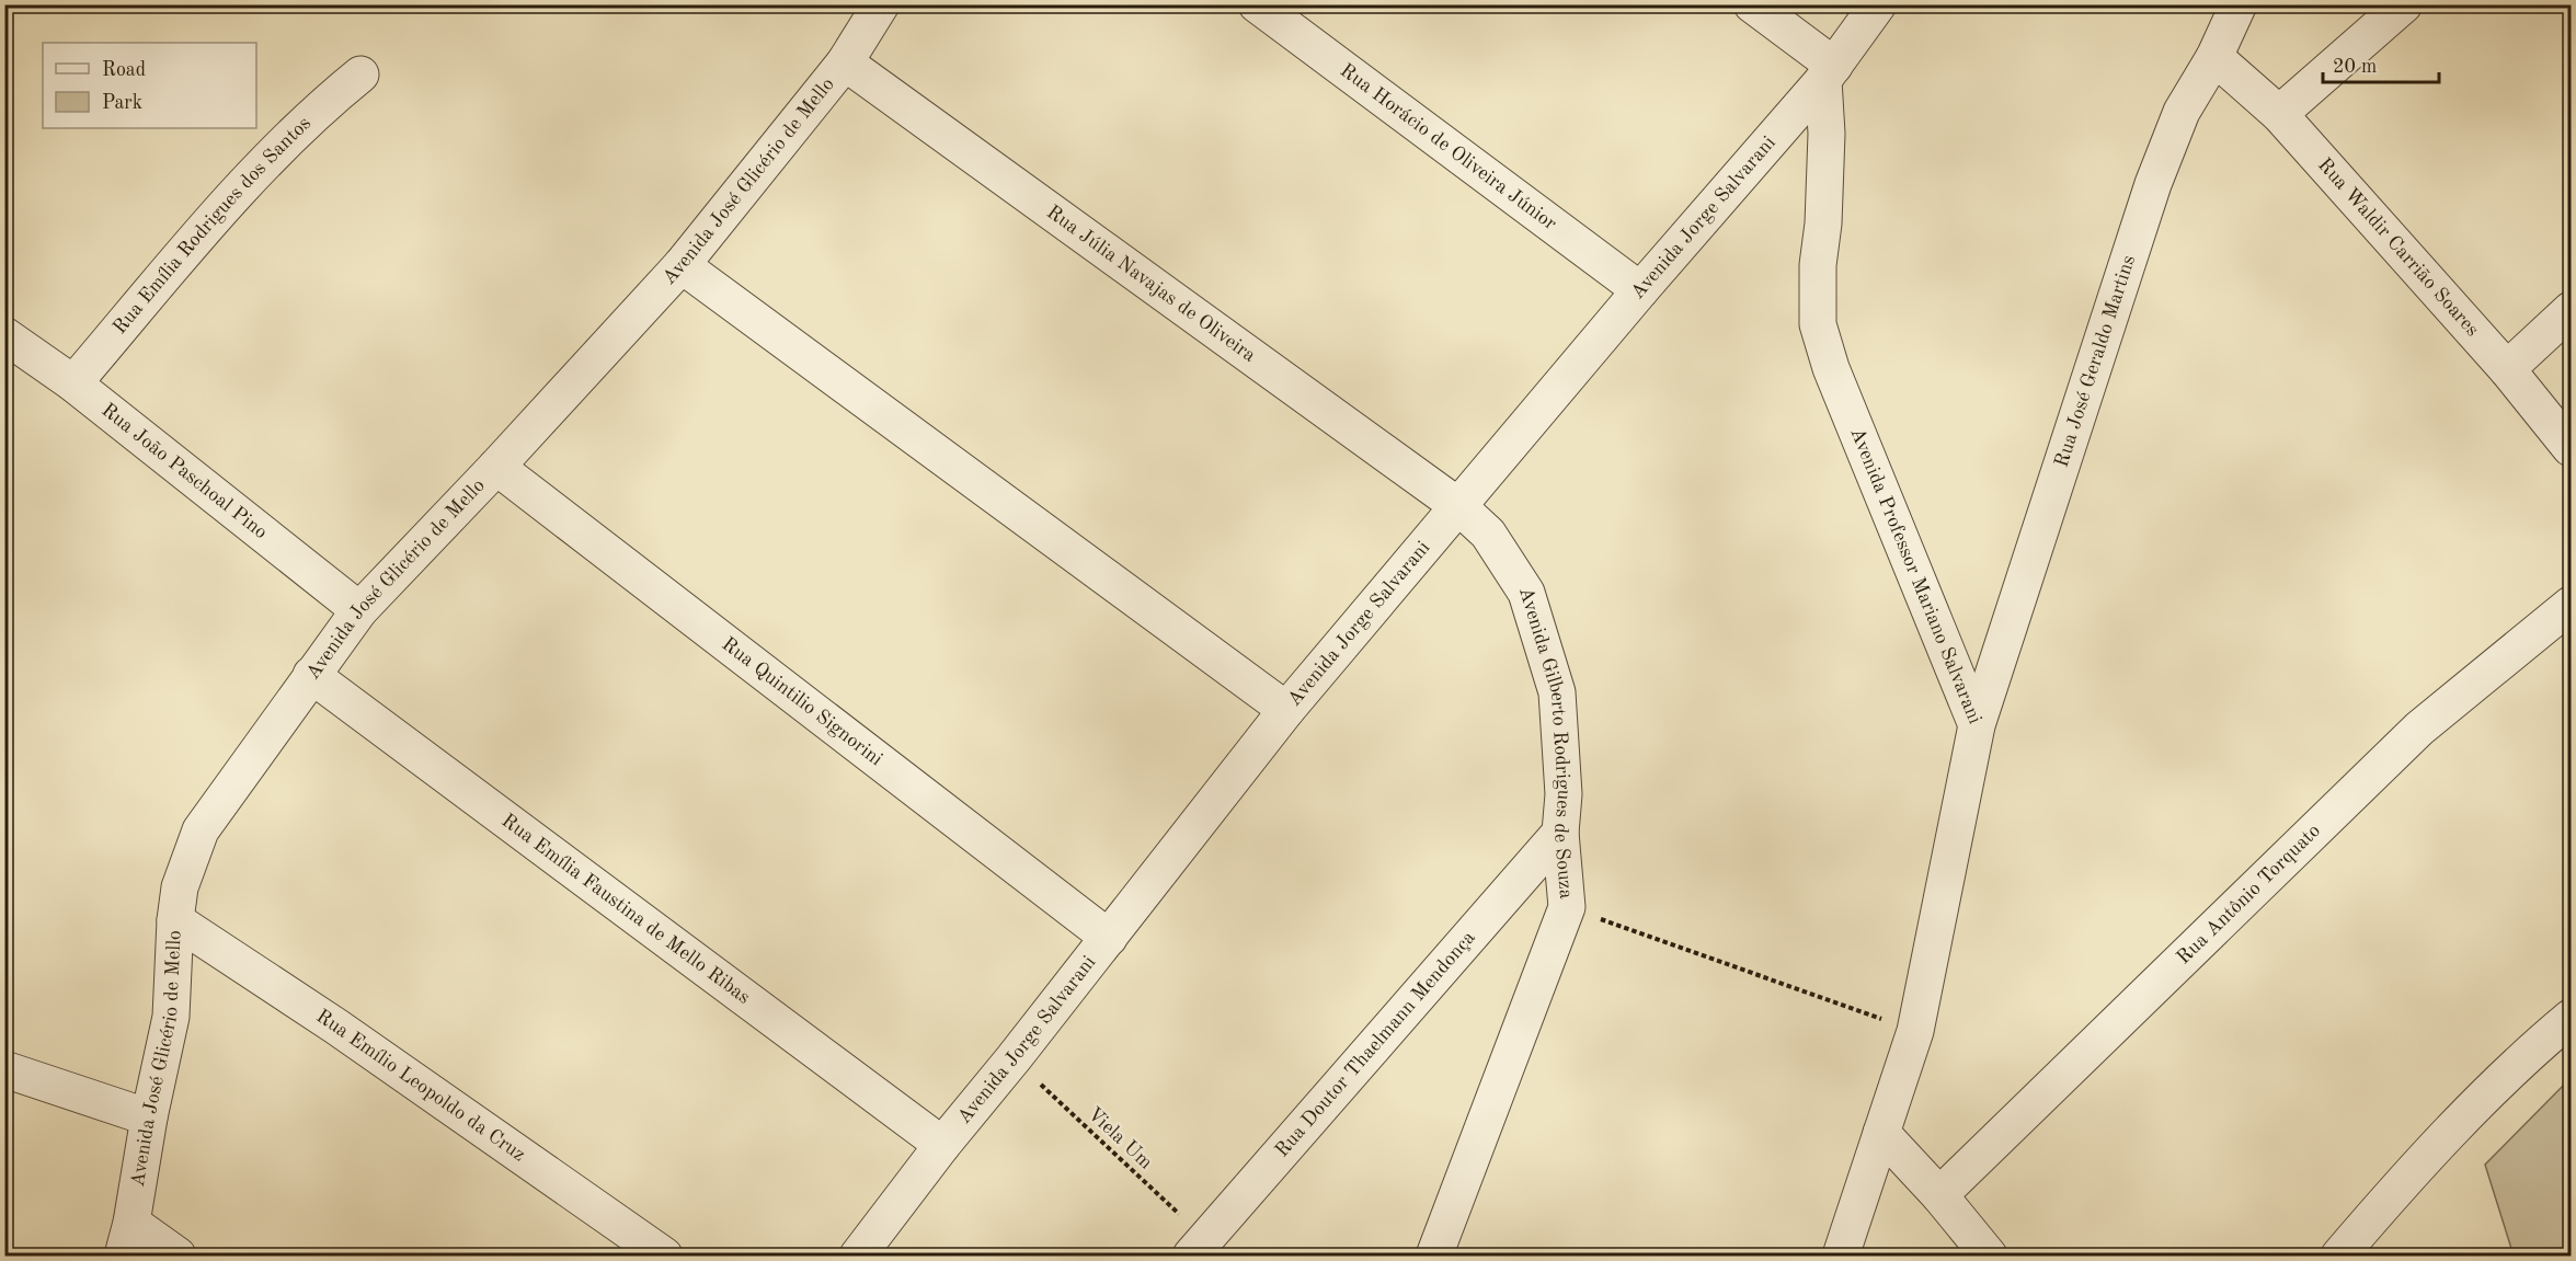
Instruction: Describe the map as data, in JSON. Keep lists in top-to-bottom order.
{
  "streets": {
    "street": [
      "Rua Horácio de Oliveira Júnior",
      "Avenida José Glicério de Mello",
      "Avenida Jorge Salvarani",
      "Rua Emília Rodrigues dos Santos",
      "Rua Waldir Carrião Soares",
      "Rua Júlia Navajas de Oliveira",
      "Rua José Geraldo Martins",
      "Rua João Paschoal Pino",
      "Avenida Professor Mariano Salvarani",
      "Rua Quintilio Signorini",
      "Avenida Gilberto Rodrigues de Souza",
      "Rua Antônio Torquato",
      "Rua Emília Faustina de Mello Ribas",
      "Rua Doutor Thaelmann Mendonça",
      "Rua Emílio Leopoldo da Cruz"
    ],
    "path": ["Viela Um"]
  },
  "crossings": [
    ["Rua Horácio de Oliveira Júnior", "Avenida Jorge Salvarani"],
    ["Avenida José Glicério de Mello", "Rua Júlia Navajas de Oliveira"],
    ["Avenida José Glicério de Mello", "Rua João Paschoal Pino"],
    ["Avenida José Glicério de Mello", "Rua Quintilio Signorini"],
    ["Avenida José Glicério de Mello", "Rua Emília Faustina de Mello Ribas"],
    ["Avenida José Glicério de Mello", "Rua Emílio Leopoldo da Cruz"],
    ["Avenida Jorge Salvarani", "Rua Júlia Navajas de Oliveira"],
    ["Avenida Jorge Salvarani", "Avenida Professor Mariano Salvarani"],
    ["Avenida Jorge Salvarani", "Rua Quintilio Signorini"],
    ["Avenida Jorge Salvarani", "Avenida Gilberto Rodrigues de Souza"],
    ["Avenida Jorge Salvarani", "Rua Emília Faustina de Mello Ribas"],
    ["Avenida Jorge Salvarani", "Viela Um"],
    ["Rua Emília Rodrigues dos Santos", "Rua João Paschoal Pino"],
    ["Rua Waldir Carrião Soares", "Rua José Geraldo Martins"],
    ["Rua Júlia Navajas de Oliveira", "Avenida Gilberto Rodrigues de Souza"],
    ["Rua José Geraldo Martins", "Avenida Professor Mariano Salvarani"],
    ["Avenida Gilberto Rodrigues de Souza", "Rua Doutor Thaelmann Mendonça"],
    ["Rua Doutor Thaelmann Mendonça", "Viela Um"]
  ],
  "legend": ["Road", "Park"],
  "scale_bar": "20 m"
}
